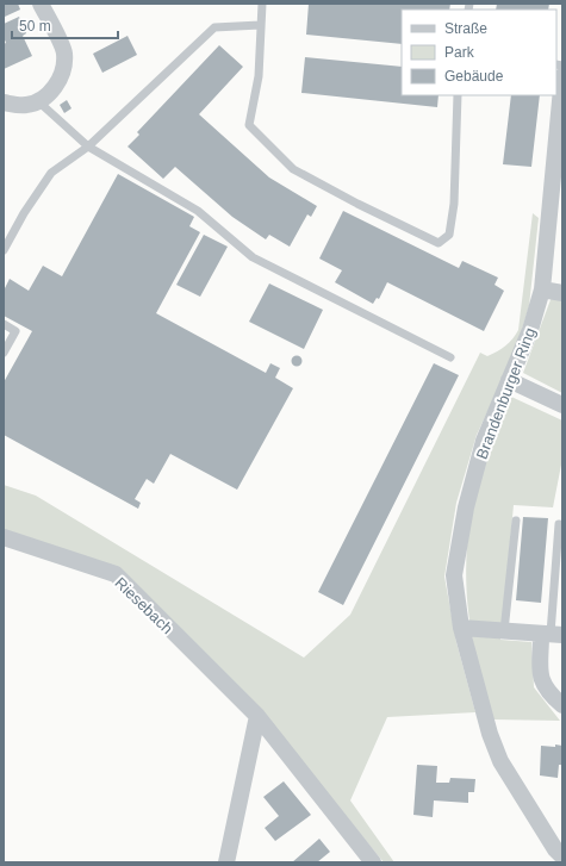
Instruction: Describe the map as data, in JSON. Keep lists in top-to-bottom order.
{
  "streets": {
    "street": ["Brandenburger Ring", "Riesebach"]
  },
  "legend": ["Straße", "Park", "Gebäude"],
  "scale_bar": "50 m"
}
